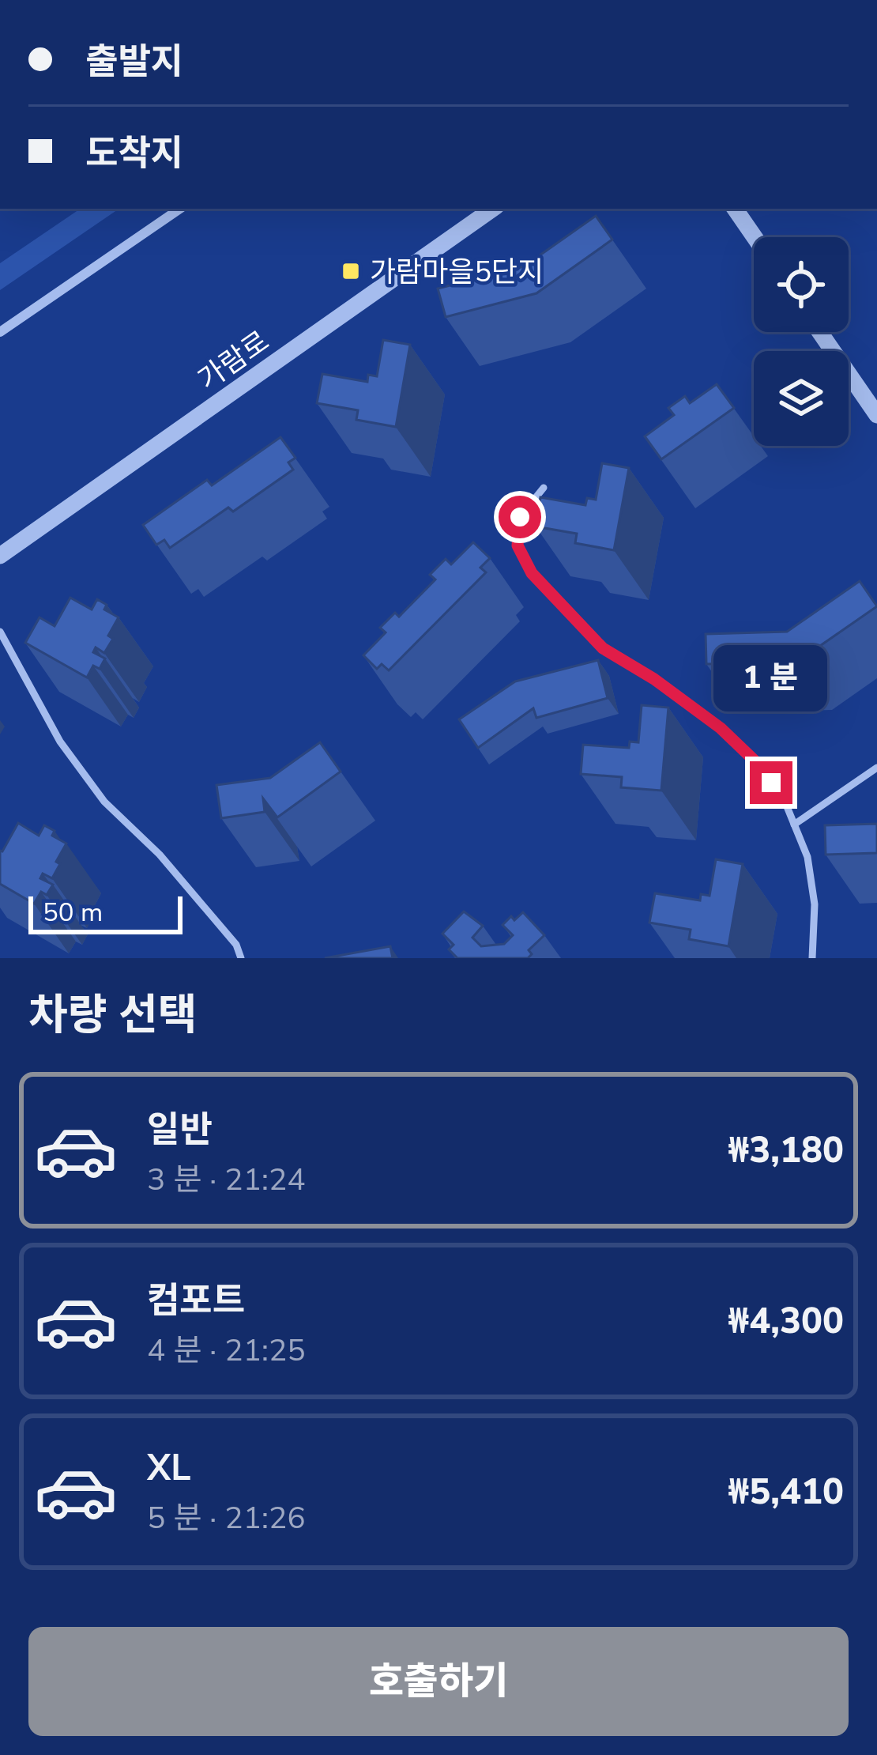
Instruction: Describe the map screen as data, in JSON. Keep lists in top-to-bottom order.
{
  "streets": {
    "street": ["가람로"]
  },
  "places": {
    "transit": ["가람마을5단지"]
  },
  "scale_bar": "50 m",
  "page": {
    "banner": ["출발지", "도착지"],
    "bubble": "1 분",
    "scale": "50 m",
    "heading": "차량 선택",
    "list": [
      {
        "name": "일반",
        "note": "3 분 · 21:24",
        "value": "₩3,180"
      },
      {
        "name": "컴포트",
        "note": "4 분 · 21:25",
        "value": "₩4,300"
      },
      {
        "name": "XL",
        "note": "5 분 · 21:26",
        "value": "₩5,410"
      }
    ],
    "buttons": "호출하기"
  }
}
